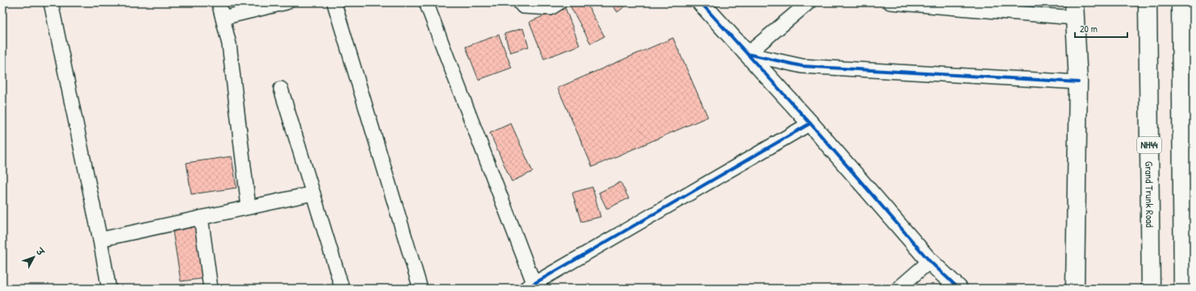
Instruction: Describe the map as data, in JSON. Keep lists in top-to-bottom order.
{
  "streets": {
    "main road": ["NH44", "Grand Trunk Road"]
  },
  "scale_bar": "20 m",
  "north": "top right"
}
